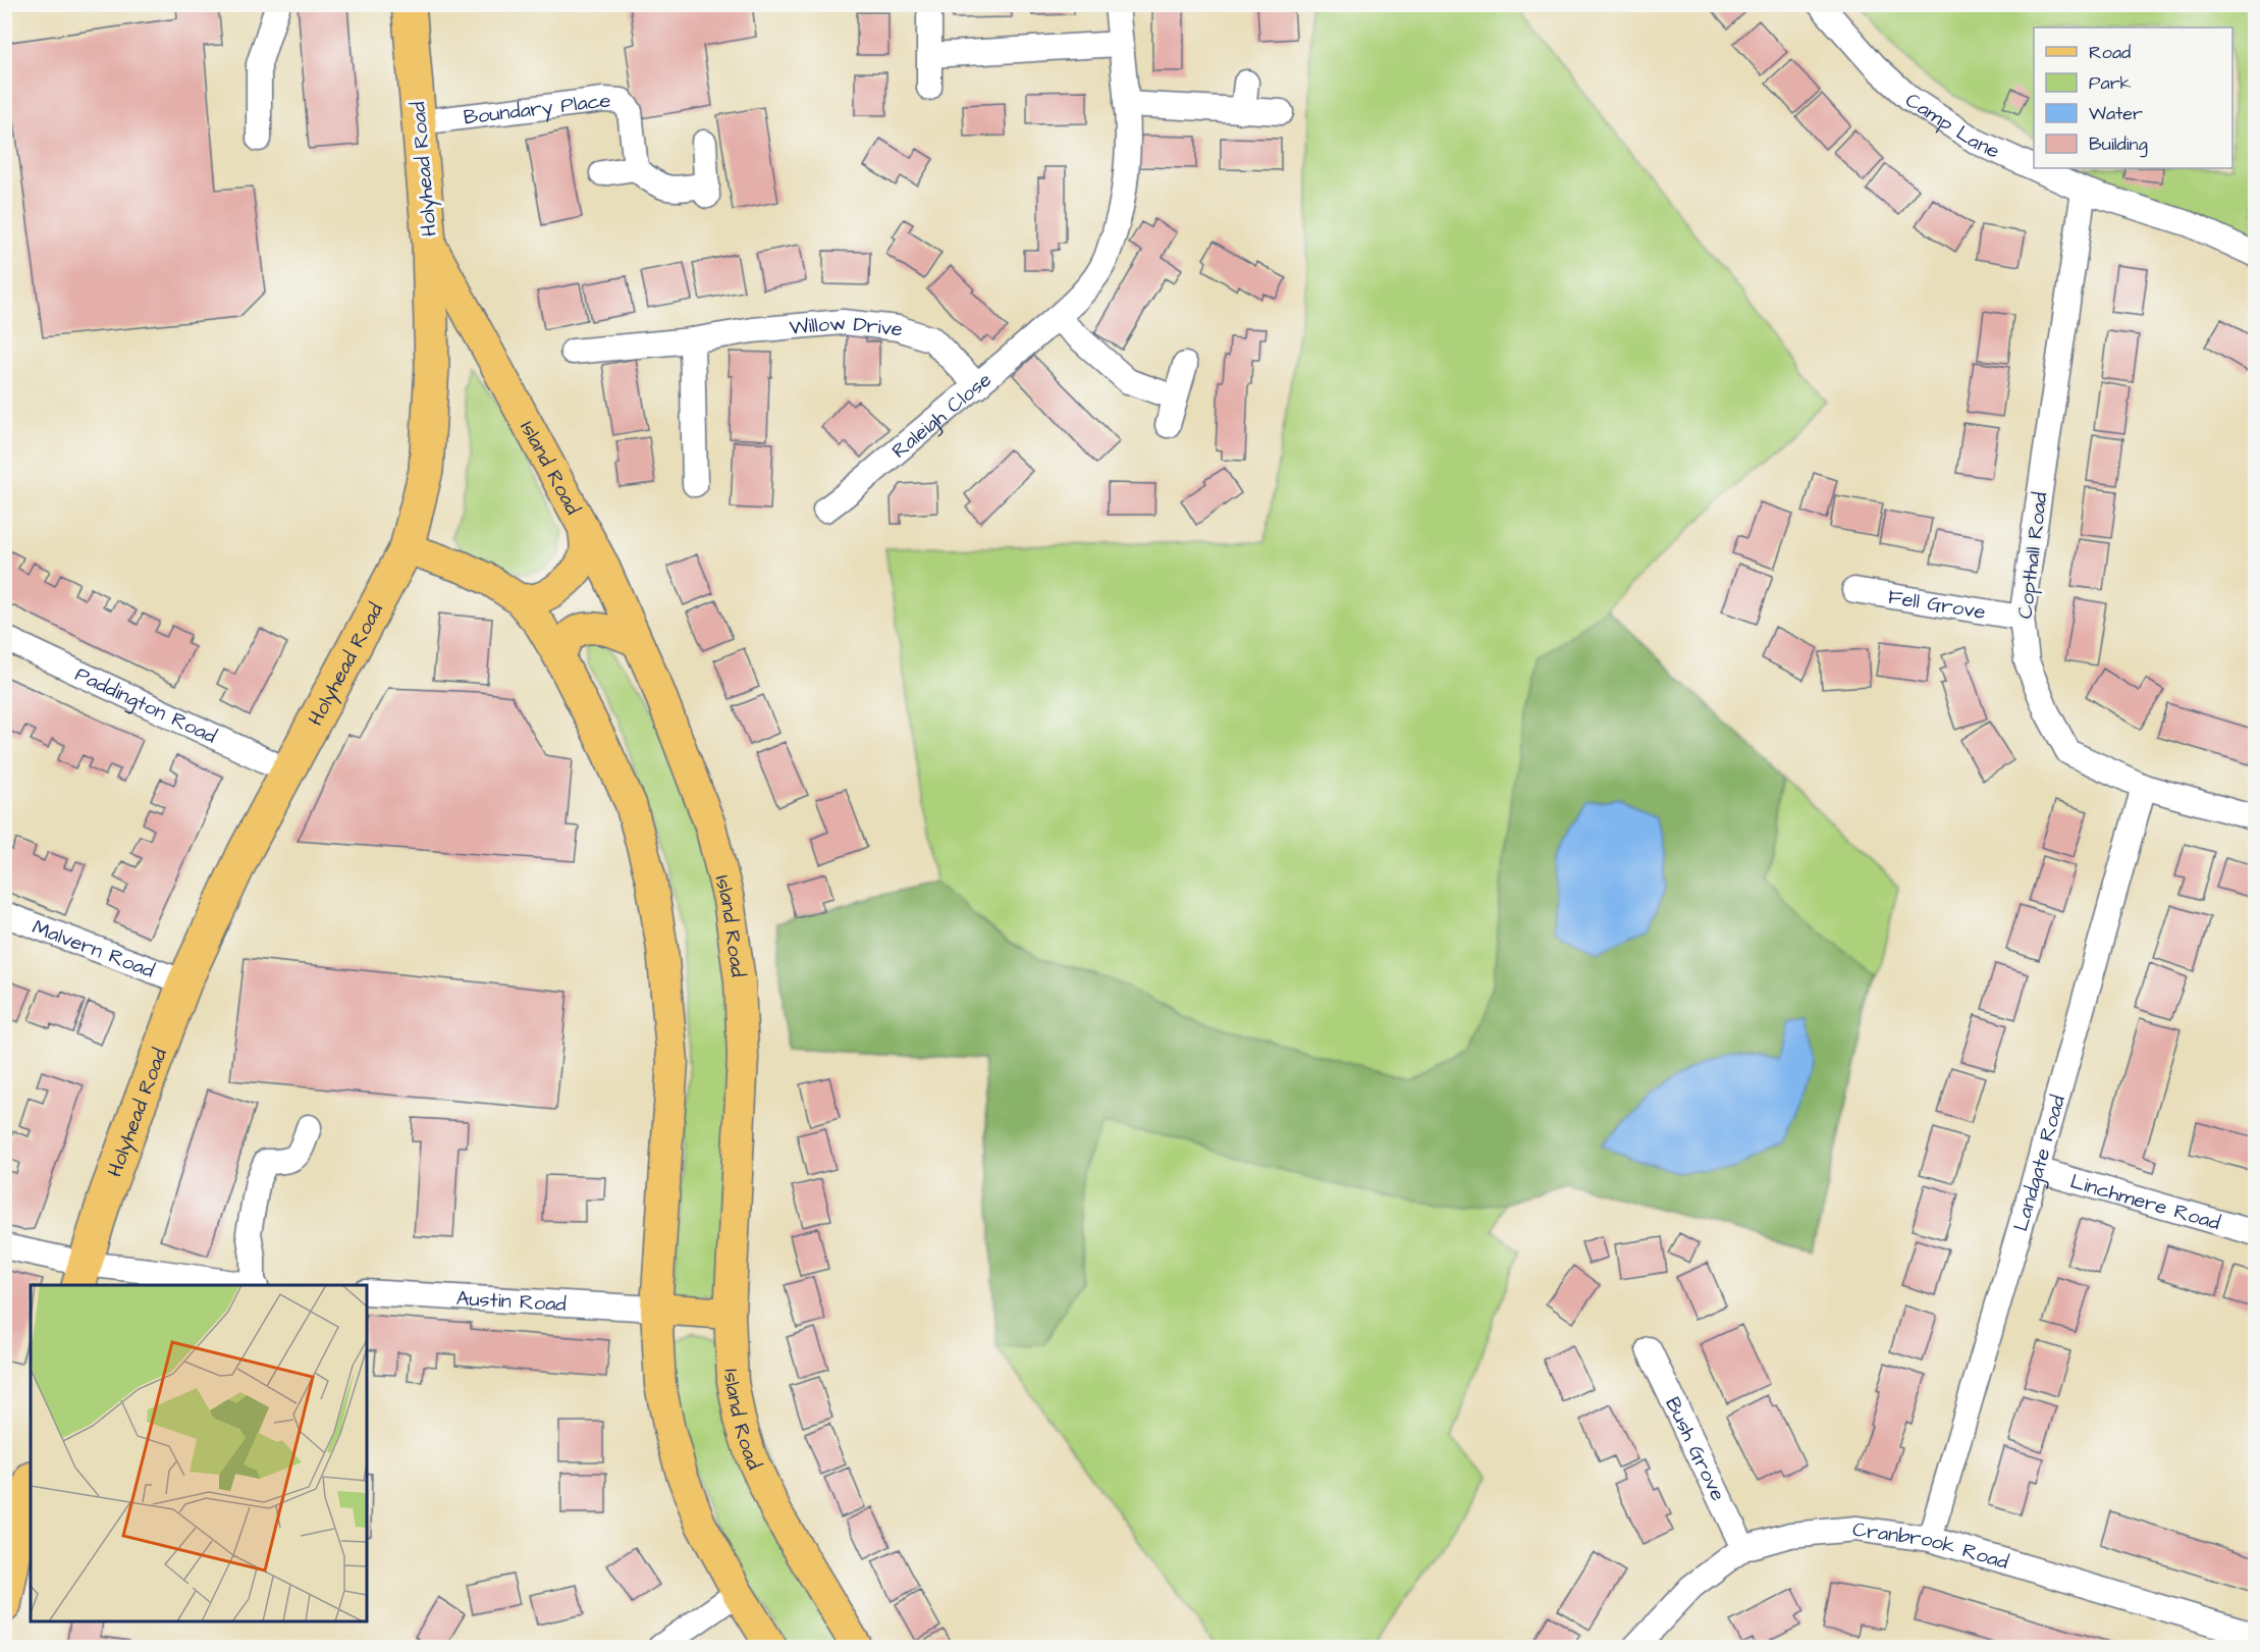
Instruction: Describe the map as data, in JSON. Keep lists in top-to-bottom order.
{
  "streets": {
    "highway": ["Holyhead Road"],
    "main road": ["Island Road"],
    "street": [
      "Boundary Place",
      "Camp Lane",
      "Willow Drive",
      "Raleigh Close",
      "Copthall Road",
      "Fell Grove",
      "Paddington Road",
      "Malvern Road",
      "Landgate Road",
      "Linchmere Road",
      "Austin Road",
      "Bush Grove",
      "Cranbrook Road"
    ]
  },
  "crossings": [
    ["Boundary Place", "Holyhead Road"],
    ["Camp Lane", "Copthall Road"],
    ["Holyhead Road", "Island Road"],
    ["Holyhead Road", "Paddington Road"],
    ["Holyhead Road", "Malvern Road"],
    ["Willow Drive", "Raleigh Close"],
    ["Copthall Road", "Fell Grove"],
    ["Copthall Road", "Landgate Road"],
    ["Landgate Road", "Linchmere Road"],
    ["Landgate Road", "Cranbrook Road"],
    ["Bush Grove", "Cranbrook Road"]
  ],
  "legend": [
    "Road",
    "Park",
    "Water",
    "Building"
  ]
}
